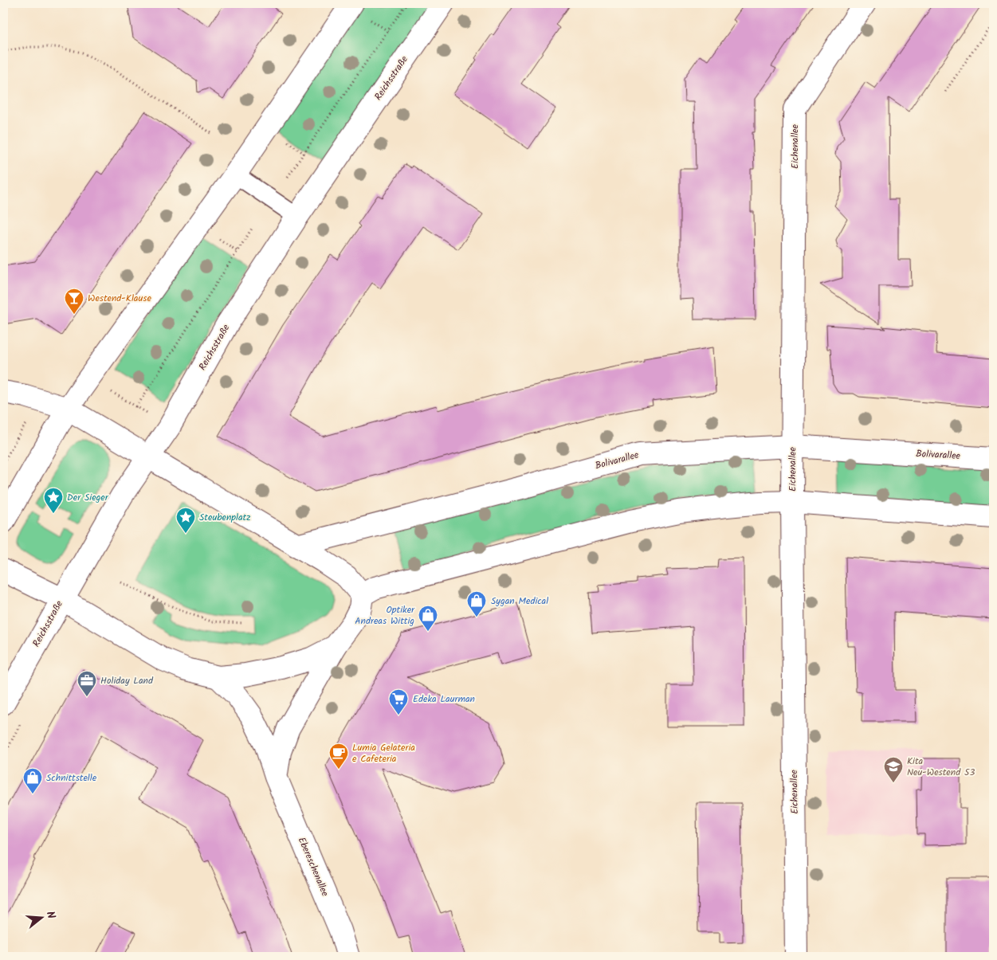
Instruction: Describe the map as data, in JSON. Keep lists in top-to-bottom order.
{
  "streets": {
    "street": [
      "Reichsstraße",
      "Eichenallee",
      "Bolivarallee",
      "Ebereschenallee"
    ]
  },
  "crossings": [
    ["Eichenallee", "Bolivarallee"]
  ],
  "places": {
    "bar": ["Westend-Klause"],
    "place": ["Der Sieger", "Steubenplatz"],
    "shop": ["Sygan Medical", "Optiker Andreas Wittig", "Schnittstelle"],
    "office": ["Holiday Land"],
    "supermarket": ["Edeka Laurman"],
    "cafe": ["Lumia Gelateria e Cafeteria"],
    "school or university": ["Kita Neu-Westend 53"]
  },
  "north": "right"
}
